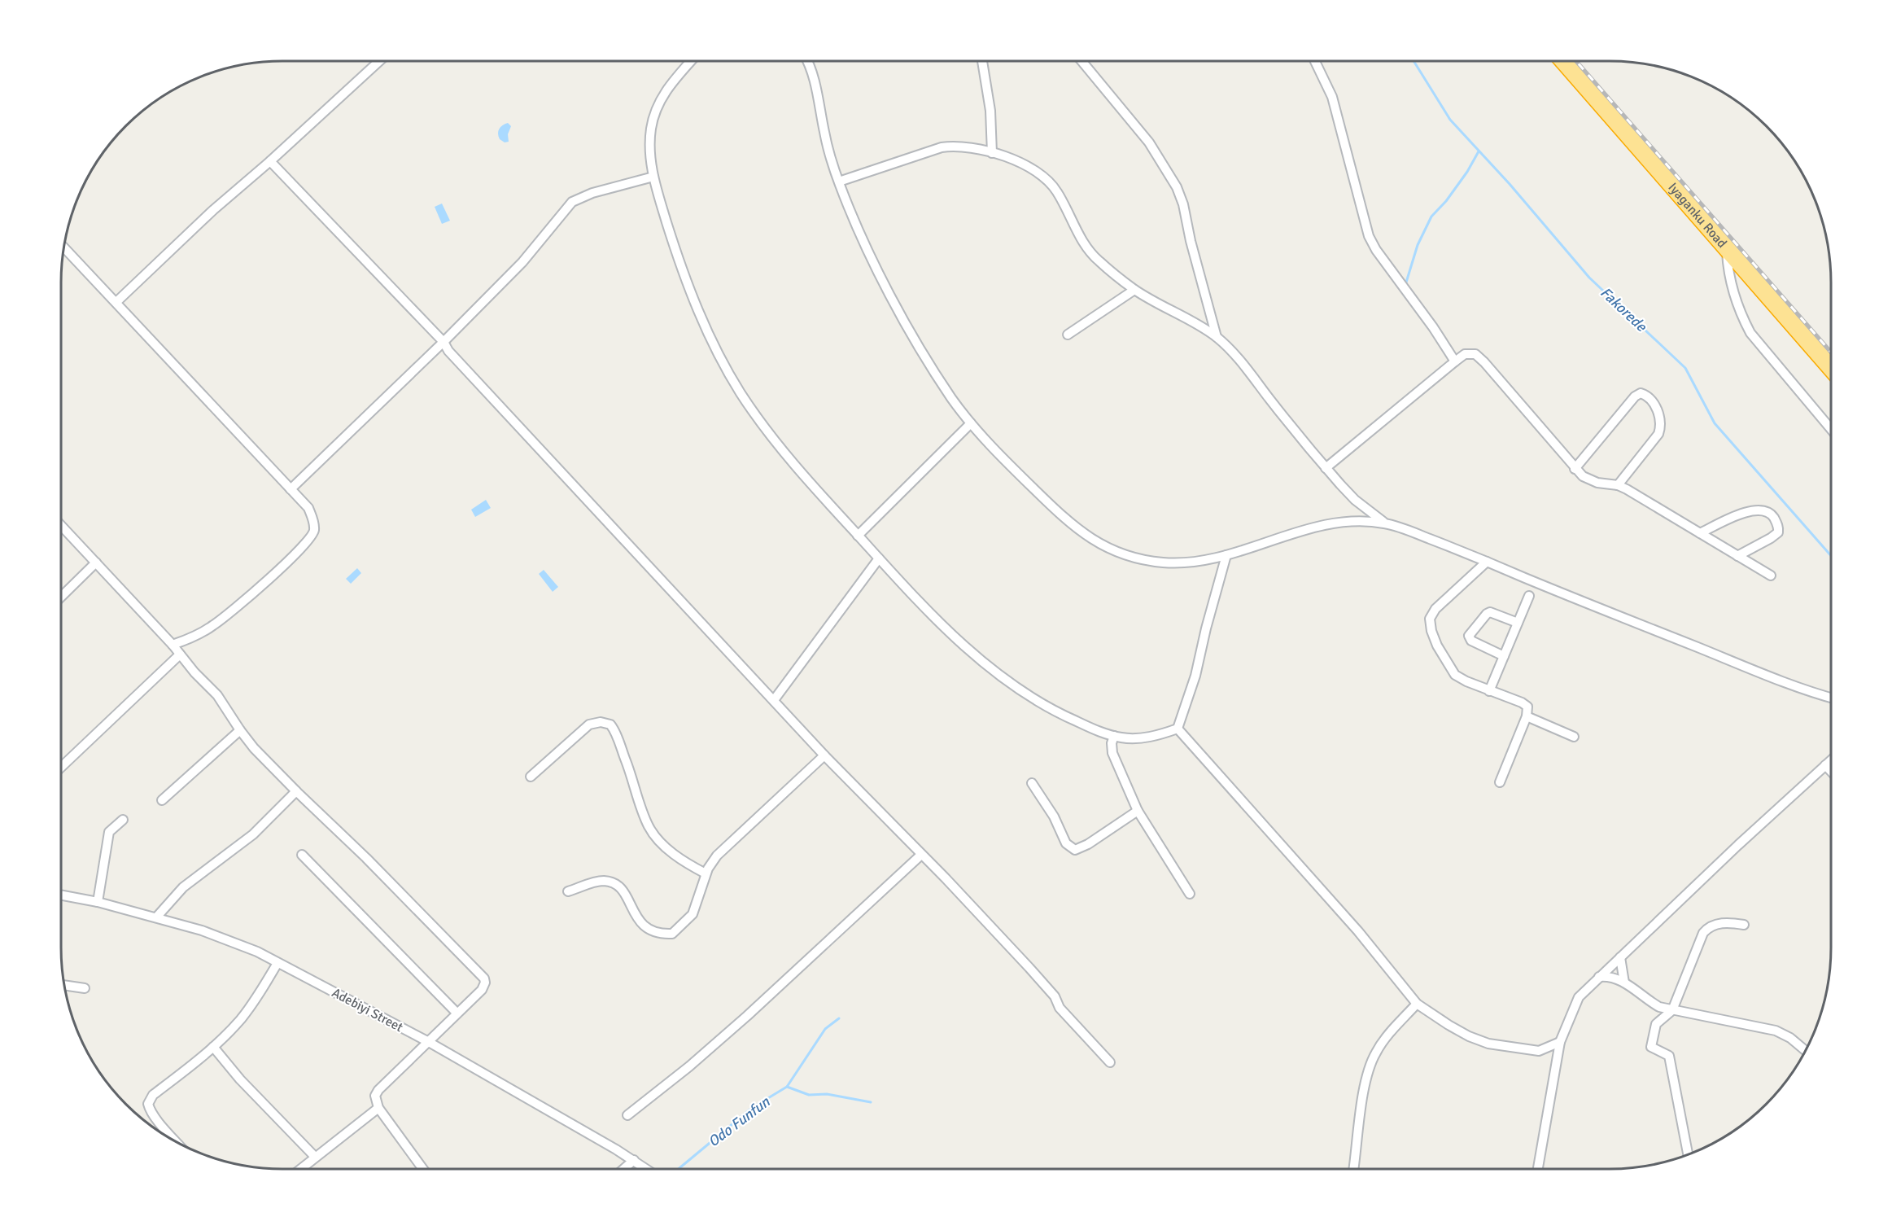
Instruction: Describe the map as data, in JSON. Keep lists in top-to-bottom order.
{
  "streets": {
    "highway": ["Iyaganku Road"],
    "street": ["Adebiyi Street"]
  },
  "water": ["Fakorede", "Odo Funfun"]
}
